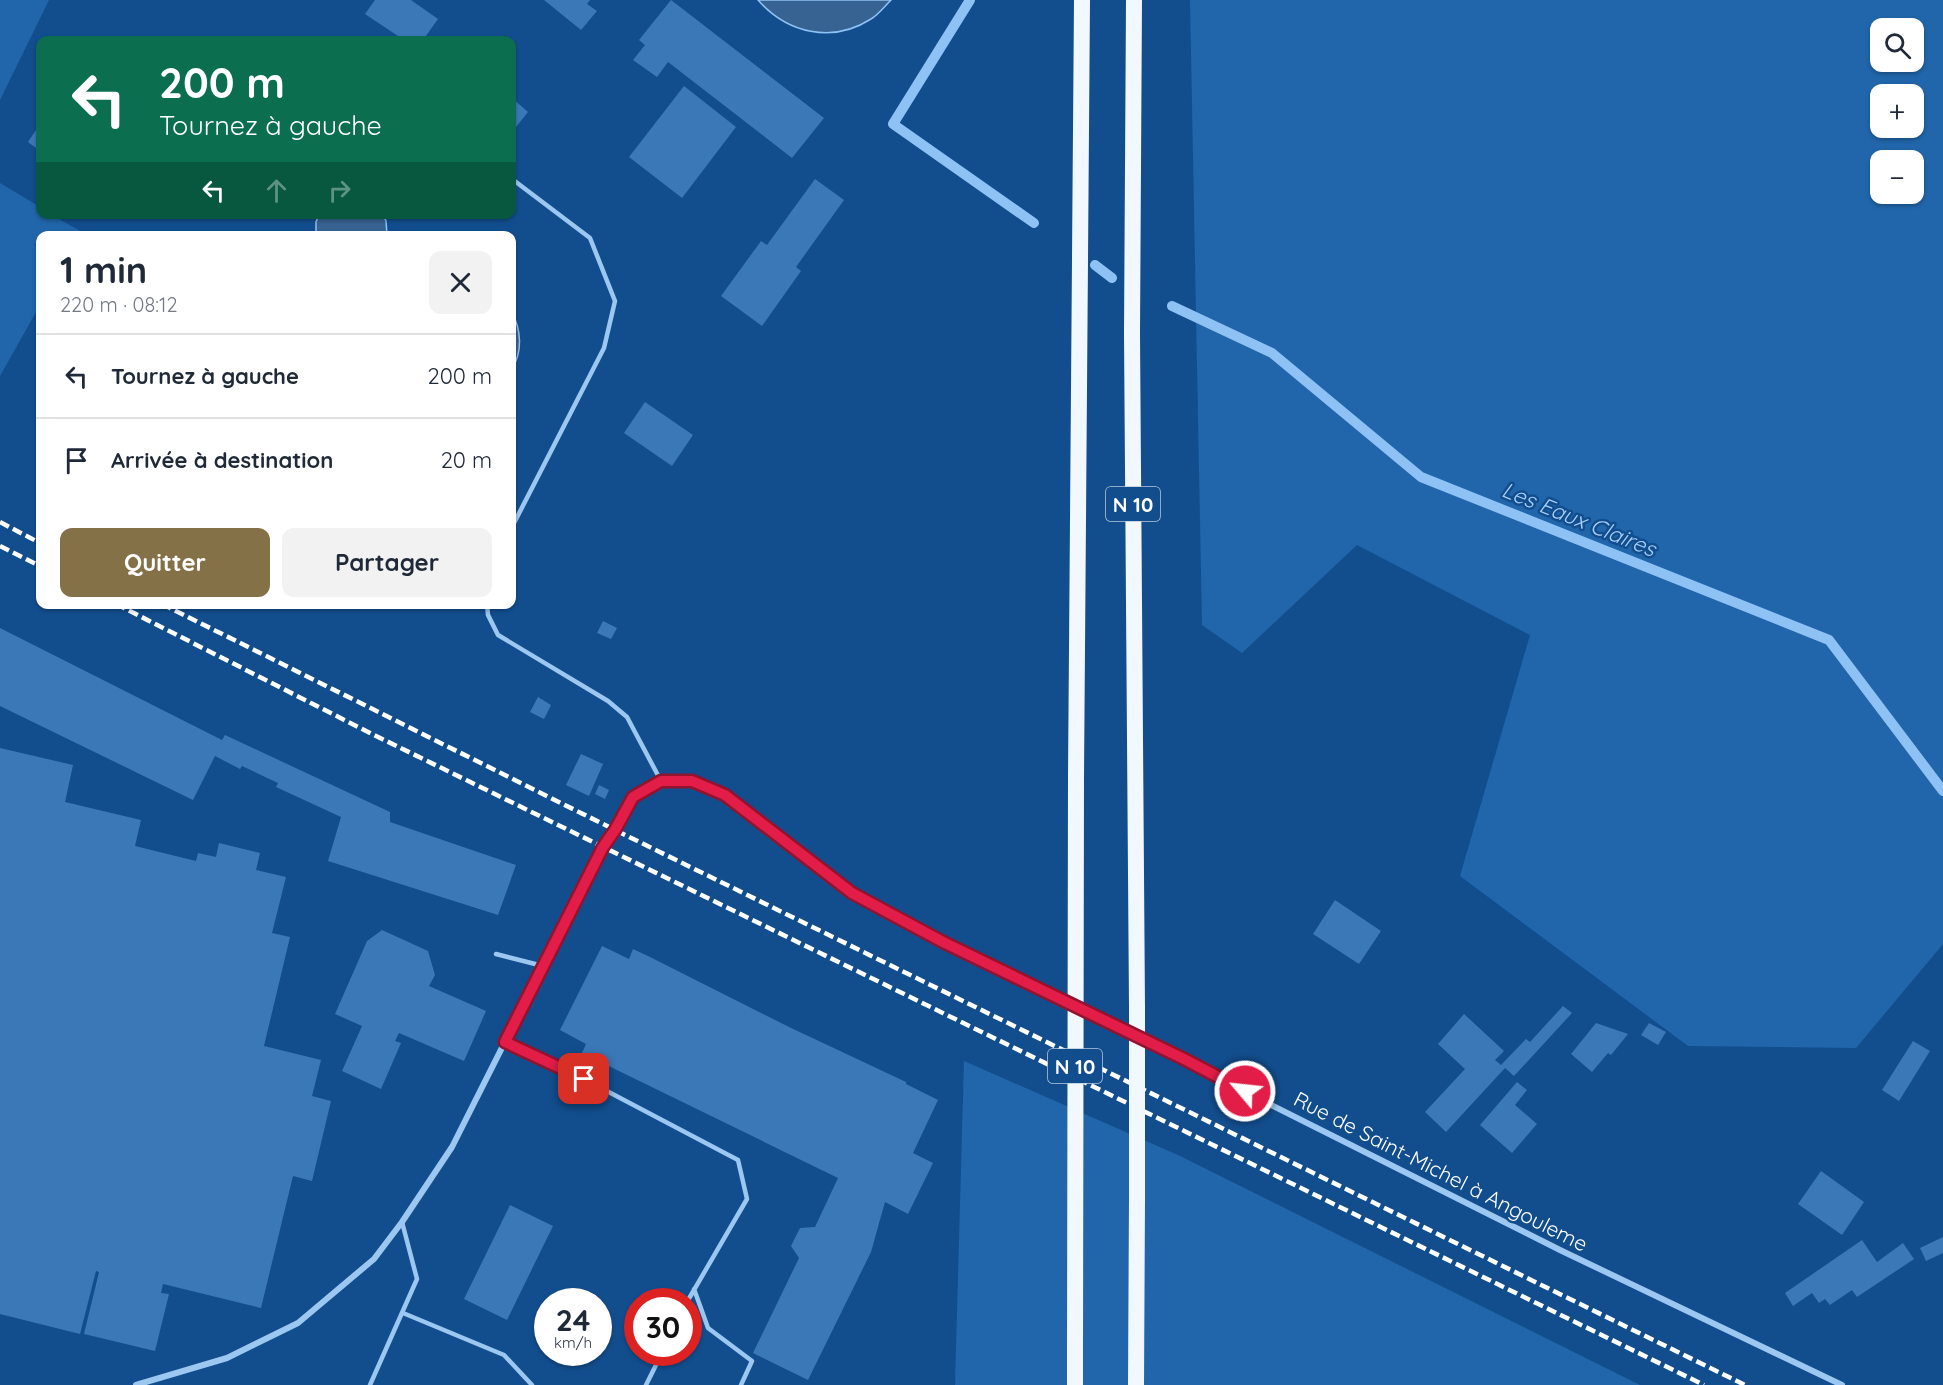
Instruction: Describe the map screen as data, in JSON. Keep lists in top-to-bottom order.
{
  "streets": {
    "highway": ["N 10"],
    "street": ["Rue de Saint-Michel à Angouleme"]
  },
  "water": ["Les Eaux Claires"],
  "page": {
    "map_buttons": ["+", "−"],
    "turn": ["200 m", "Tournez à gauche"],
    "heading": ["1 min", "220 m · 08:12"],
    "list": [
      {
        "name": "Tournez à gauche",
        "value": "200 m"
      },
      {
        "name": "Arrivée à destination",
        "value": "20 m"
      }
    ],
    "buttons": ["Quitter", "Partager"],
    "speed": "24 km/h",
    "limit": "30"
  }
}
